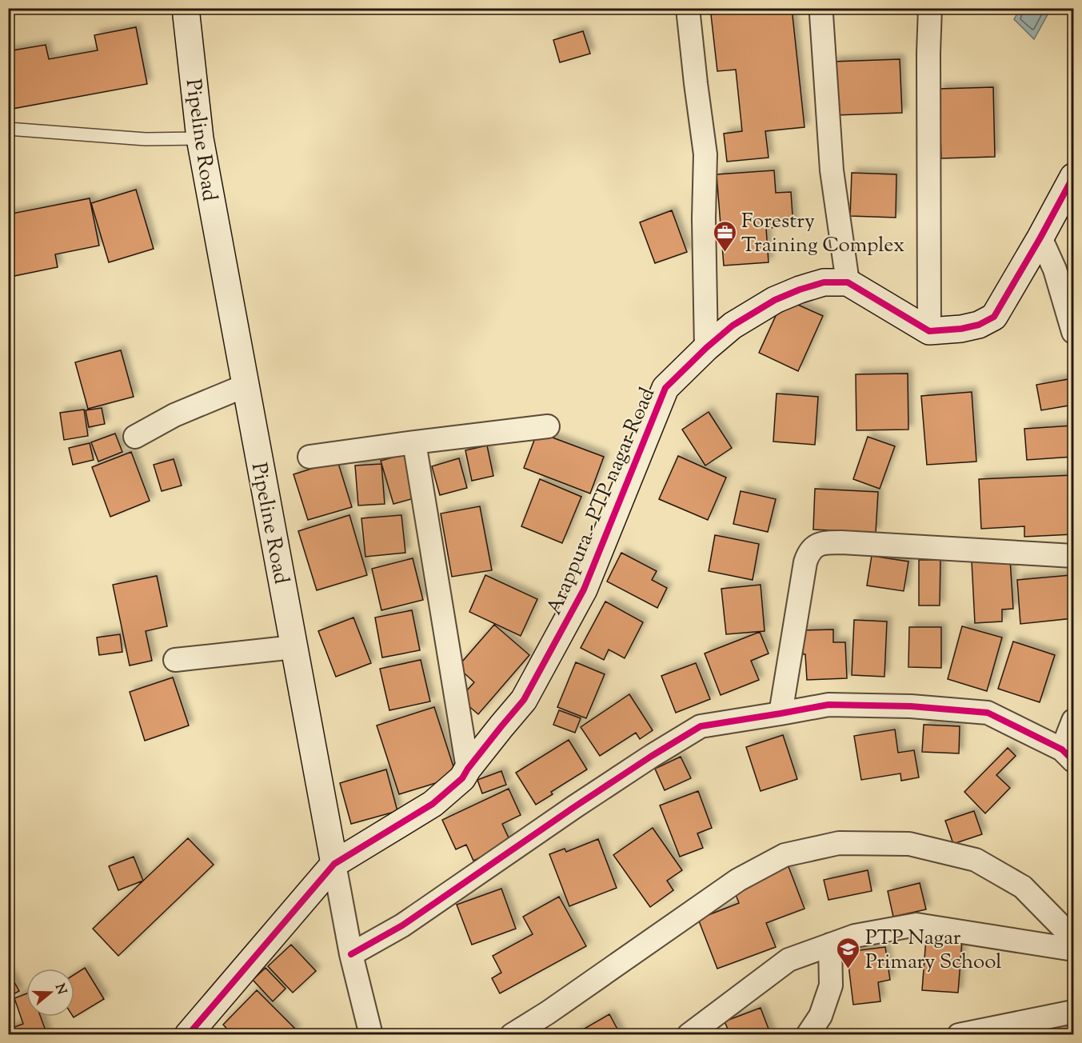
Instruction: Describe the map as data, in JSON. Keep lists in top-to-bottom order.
{
  "streets": {
    "street": ["Pipeline Road", "Arappura - PTP nagar Road"]
  },
  "crossings": [
    ["Pipeline Road", "Arappura - PTP nagar Road"]
  ],
  "places": {
    "office": ["Forestry Training Complex"],
    "school or university": ["PTP Nagar Primary School"]
  },
  "north": "right"
}
